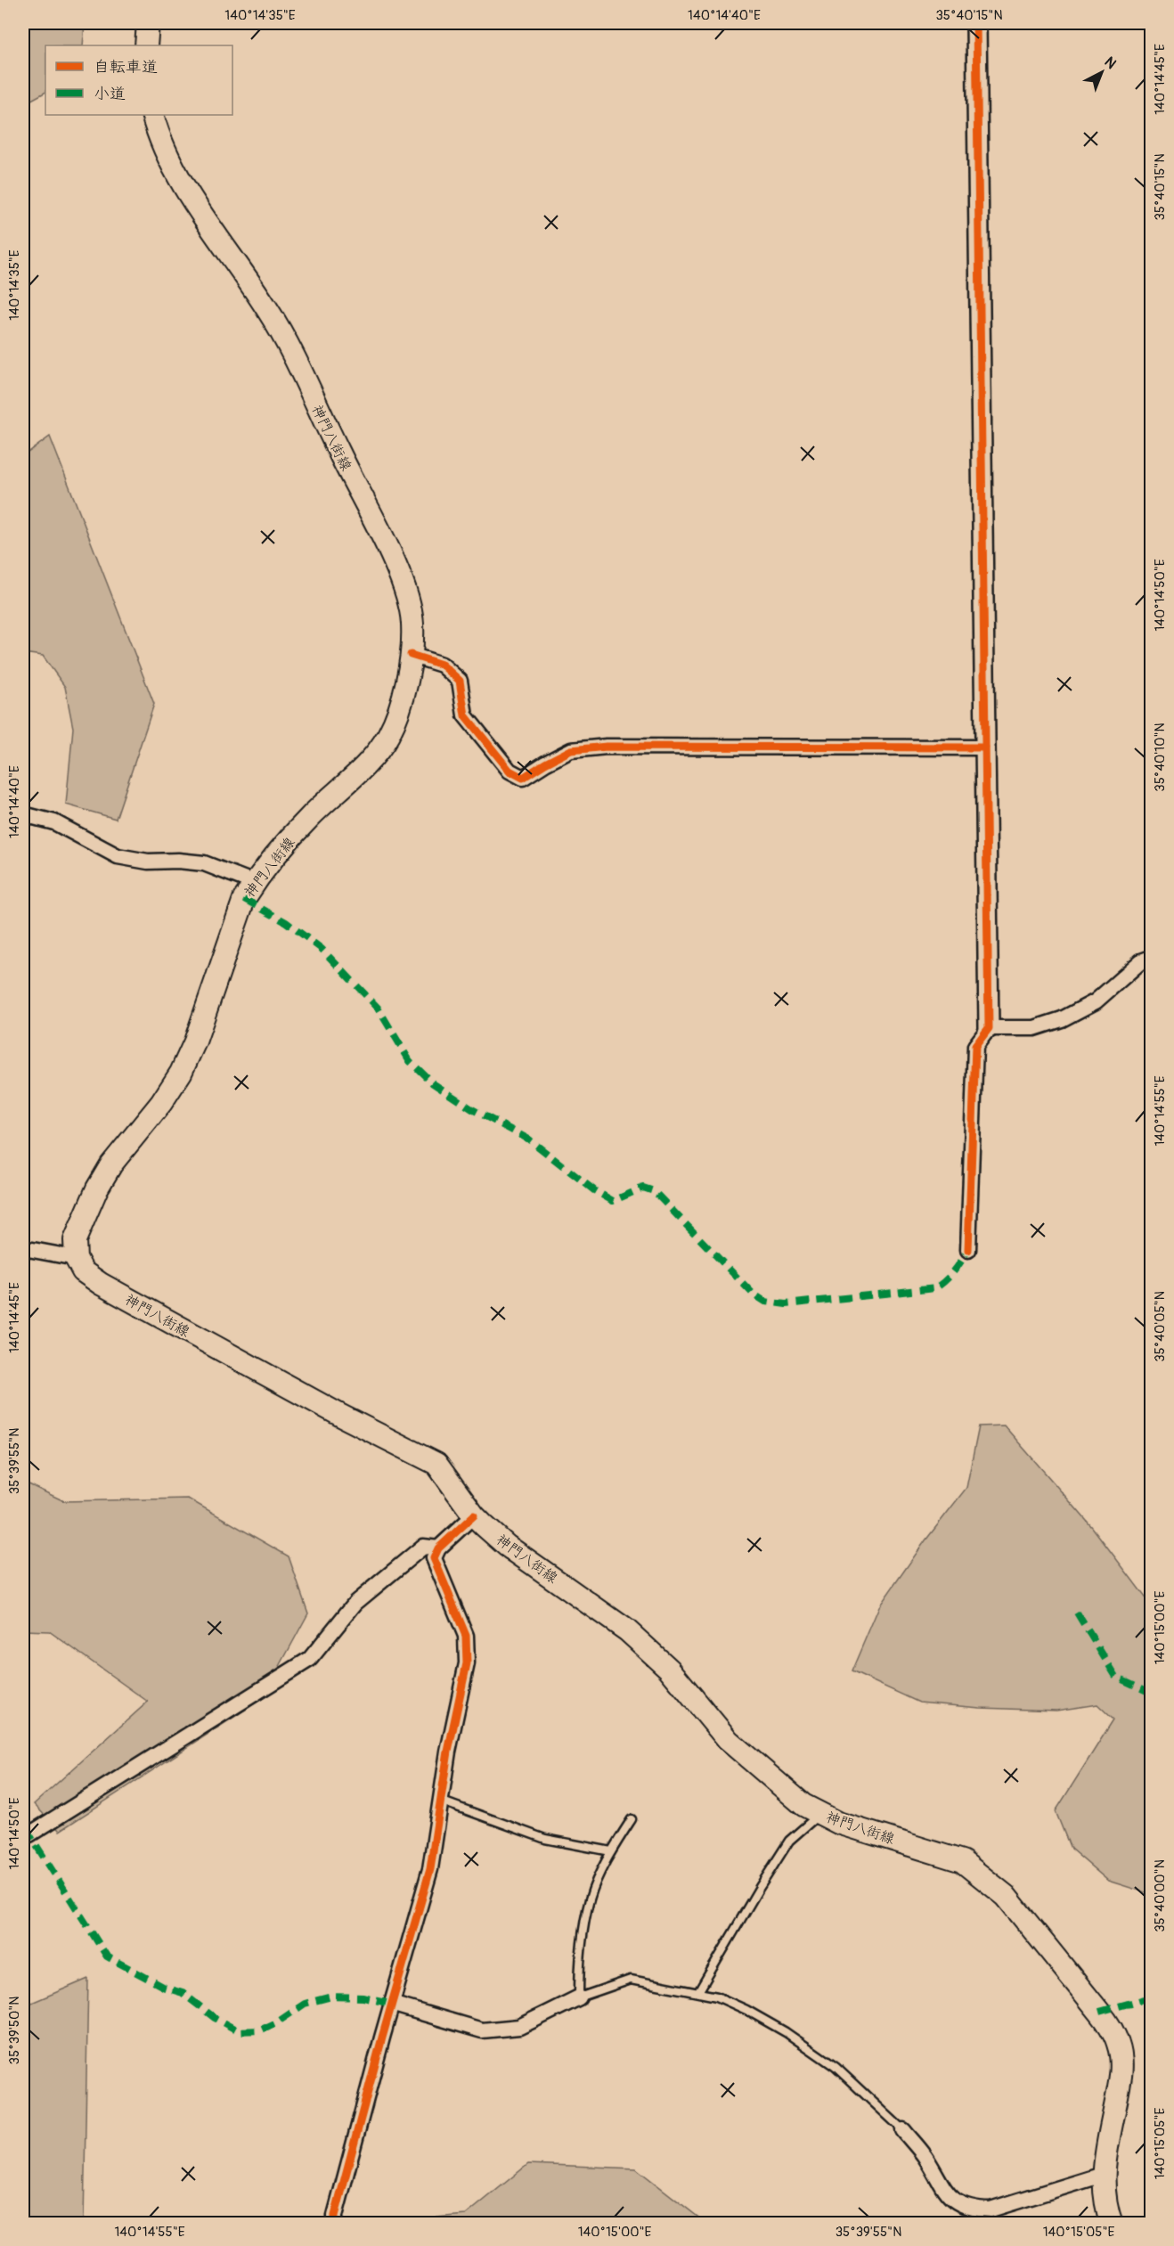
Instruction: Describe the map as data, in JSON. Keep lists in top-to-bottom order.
{
  "streets": {
    "main road": ["神門八街線"]
  },
  "legend": ["自転車道", "小道"],
  "north": "top right",
  "coordinates": [
    "140°14'35\"E",
    "140°14'40\"E",
    "35°40'15\"N",
    "140°14'45\"E",
    "140°14'50\"E",
    "35°40'10\"N",
    "140°14'55\"E",
    "35°40'05\"N",
    "35°39'55\"N",
    "140°15'00\"E",
    "35°40'00\"N",
    "35°39'50\"N",
    "140°15'05\"E"
  ]
}
